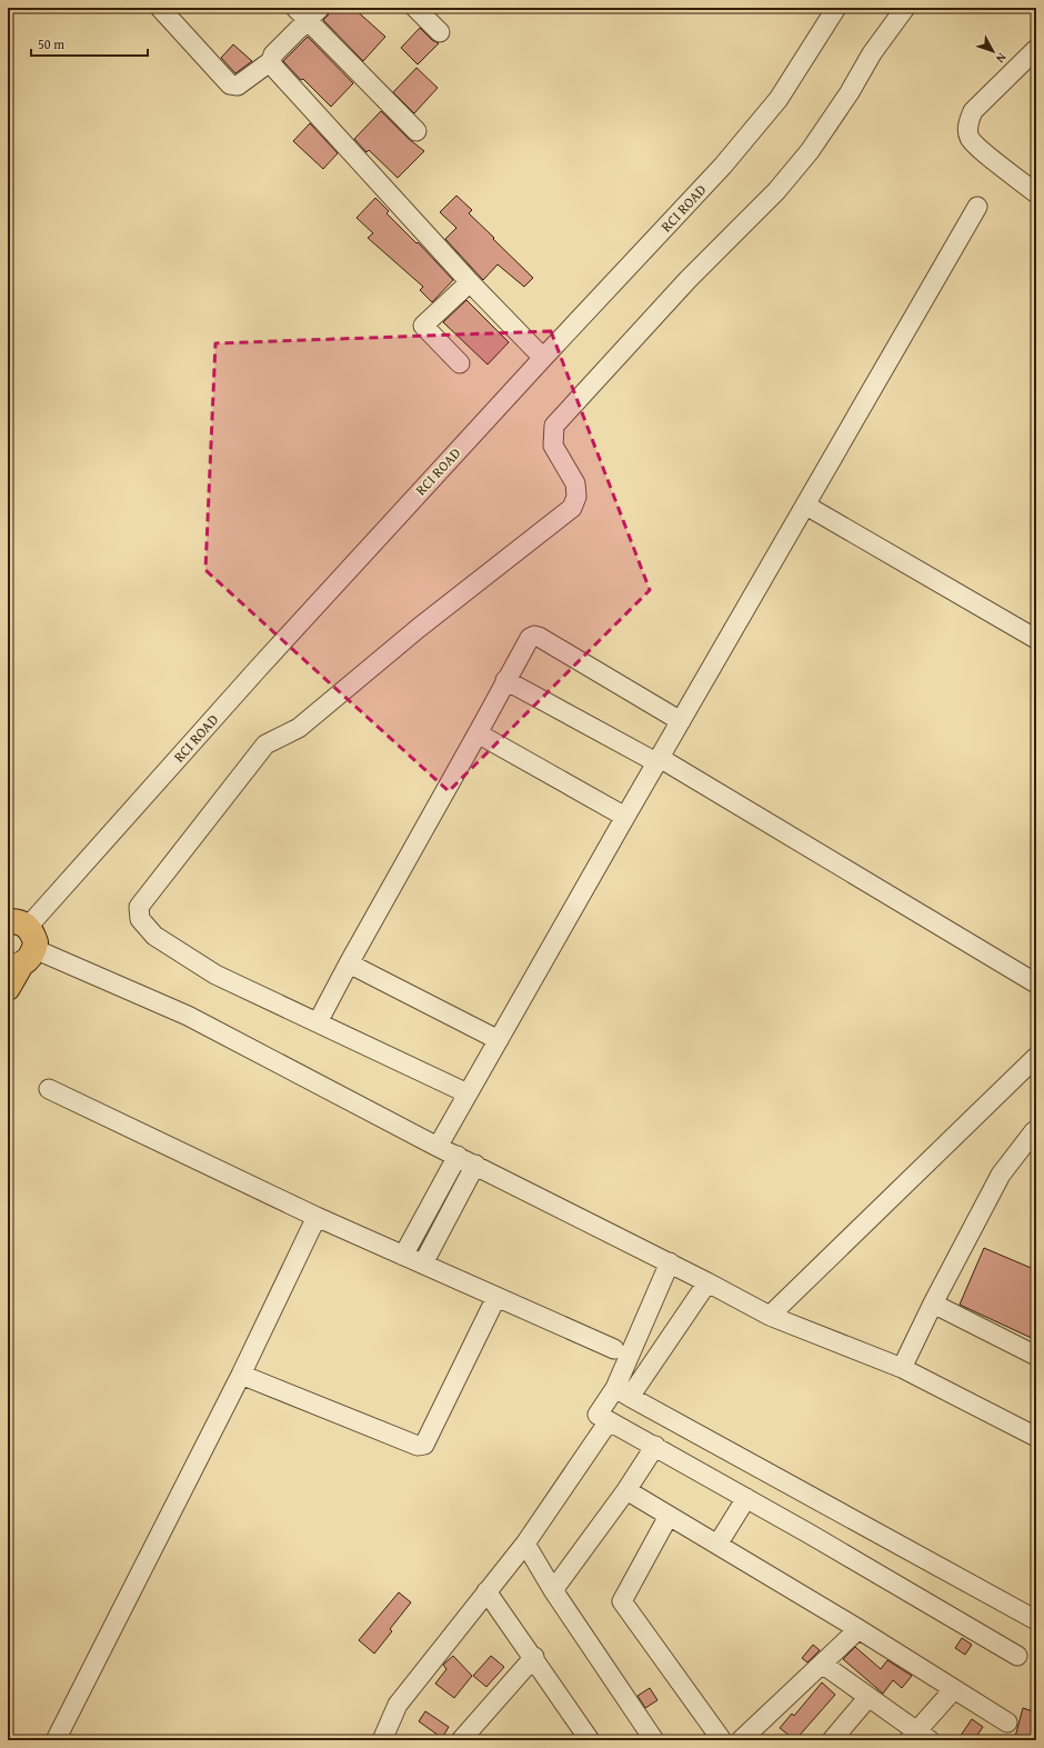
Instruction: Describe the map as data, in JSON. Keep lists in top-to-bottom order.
{
  "streets": {
    "street": ["RCI ROAD"]
  },
  "scale_bar": "50 m",
  "north": "bottom right"
}
